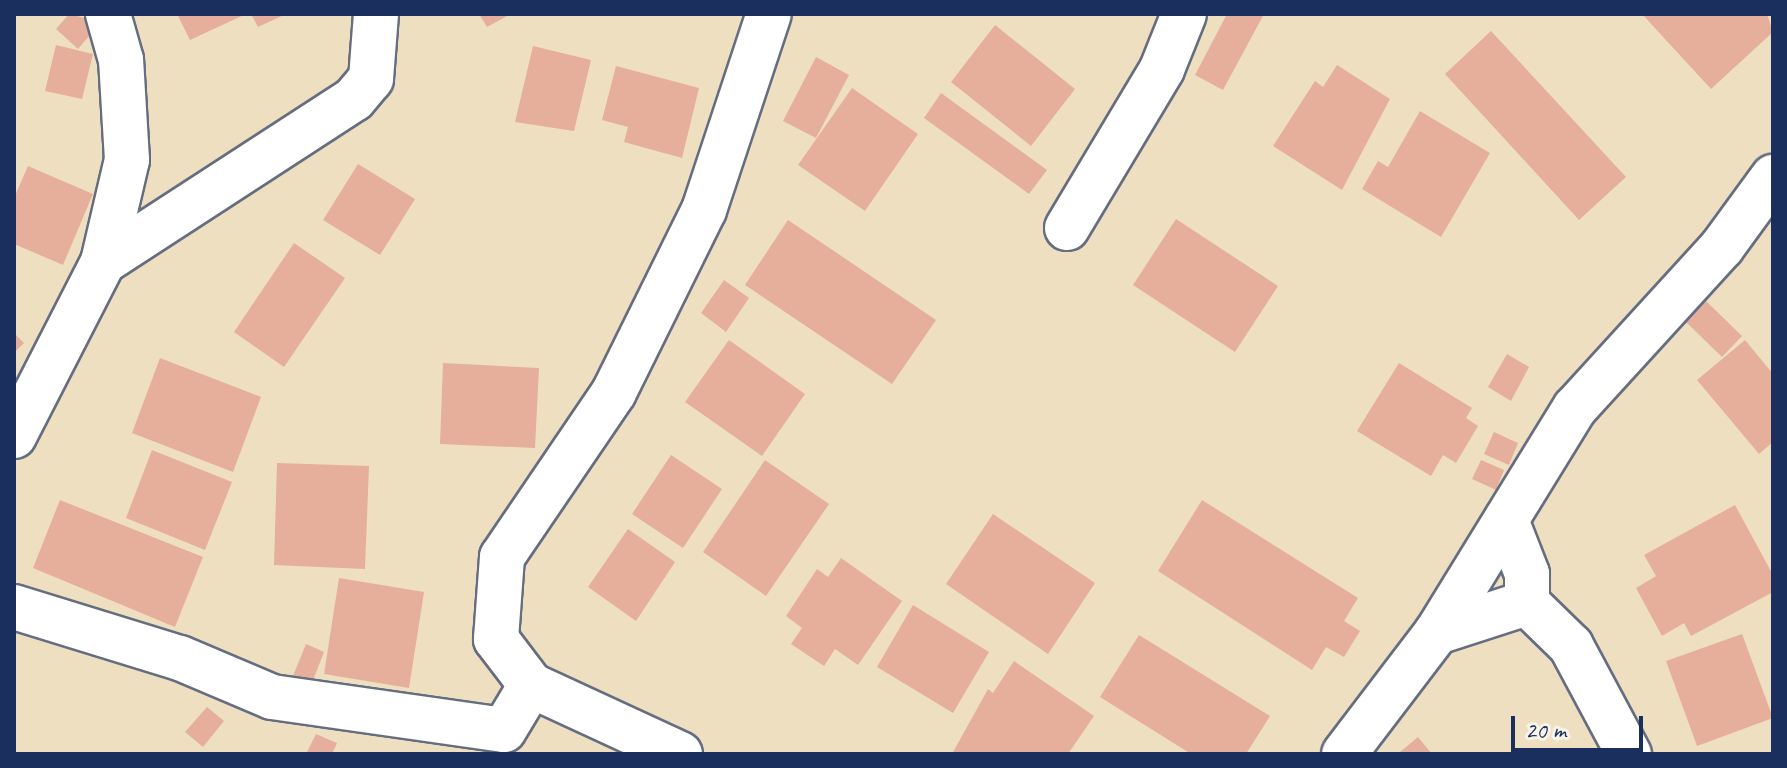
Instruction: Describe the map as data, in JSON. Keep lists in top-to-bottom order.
{
  "scale_bar": "20 m"
}
